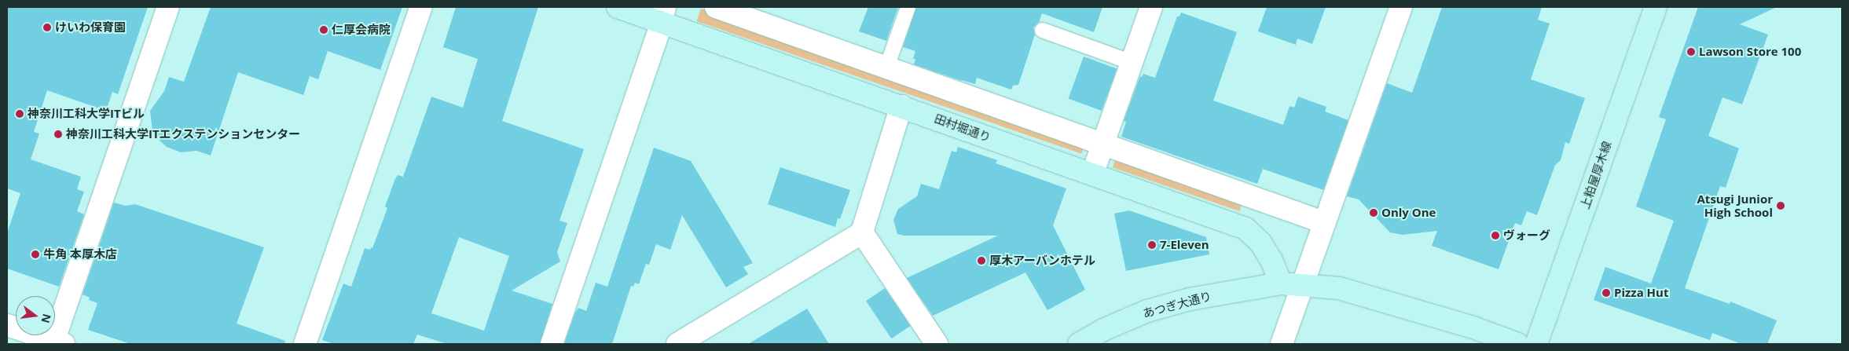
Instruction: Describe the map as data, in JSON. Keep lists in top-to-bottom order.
{
  "streets": {
    "street": ["田村堀通り", "上粕屋厚木線", "あつぎ大通り"]
  },
  "crossings": [
    ["田村堀通り", "あつぎ大通り"]
  ],
  "places": [
    "けいわ保育園",
    "仁厚会病院",
    "Lawson Store 100",
    "神奈川工科大学ITビル",
    "神奈川工科大学ITエクステンションセンター",
    "Atsugi Junior High School",
    "Only One",
    "ヴォーグ",
    "7-Eleven",
    "牛角 本厚木店",
    "厚木アーバンホテル",
    "Pizza Hut"
  ],
  "north": "right"
}
